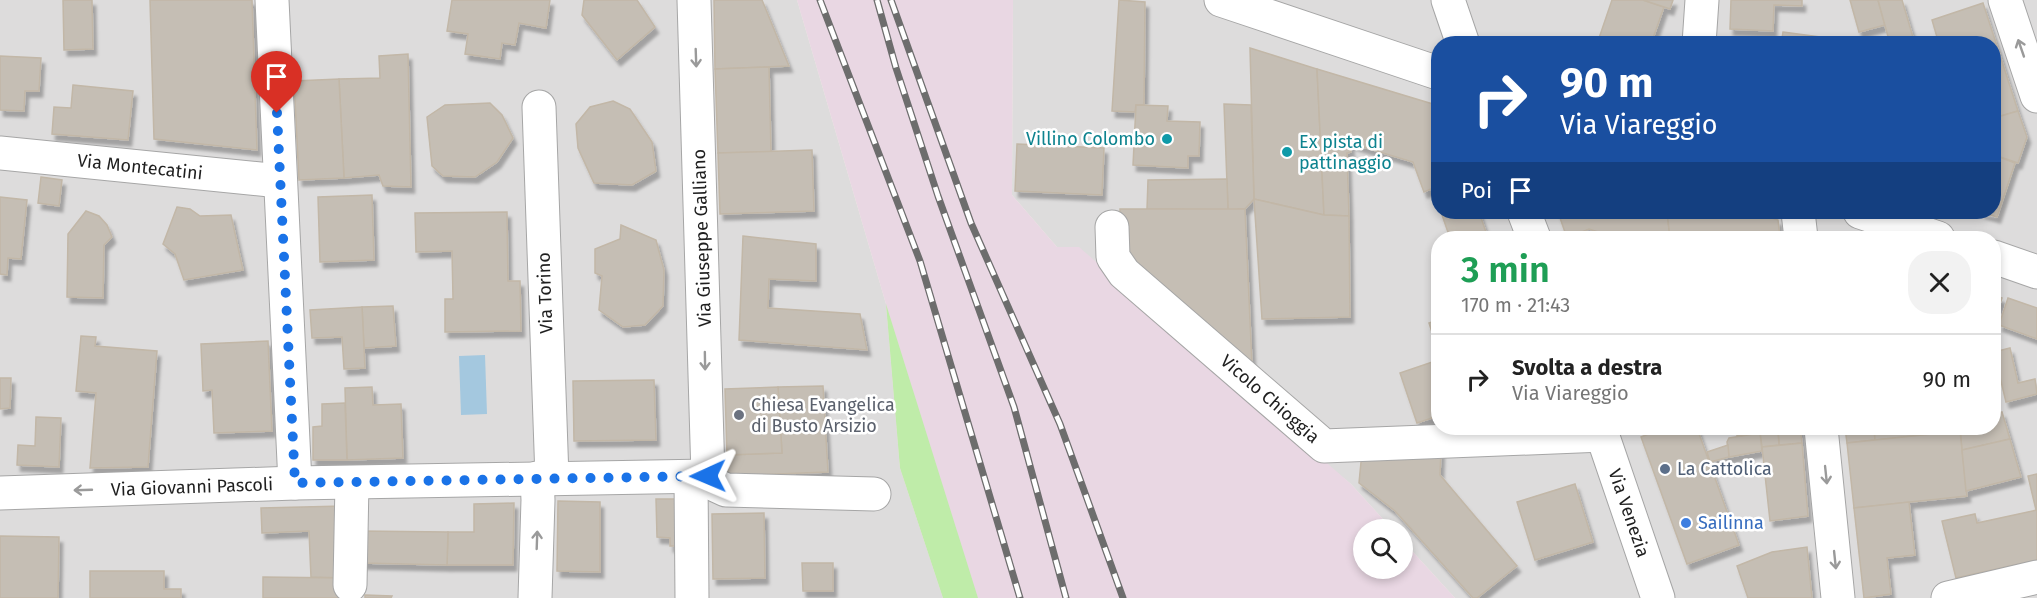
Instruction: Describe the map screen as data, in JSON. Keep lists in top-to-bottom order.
{
  "streets": {
    "street": [
      "Via Montecatini",
      "Via Giuseppe Galliano",
      "Via Torino",
      "Vicolo Chioggia",
      "Via Giovanni Pascoli",
      "Via Venezia"
    ]
  },
  "crossings": [
    ["Via Giuseppe Galliano", "Via Giovanni Pascoli"],
    ["Via Torino", "Via Giovanni Pascoli"]
  ],
  "one_way": ["Via Giuseppe Galliano", "Via Giovanni Pascoli"],
  "places": [
    "Villino Colombo",
    "Ex pista di pattinaggio",
    "Chiesa Evangelica di Busto Arsizio",
    "La Cattolica",
    "Sailinna"
  ],
  "page": {
    "turn": ["90 m", "Via Viareggio"],
    "then": "Poi",
    "heading": ["3 min", "170 m · 21:43"],
    "list": [
      {
        "name": "Svolta a destra",
        "note": "Via Viareggio",
        "value": "90 m"
      }
    ]
  }
}
